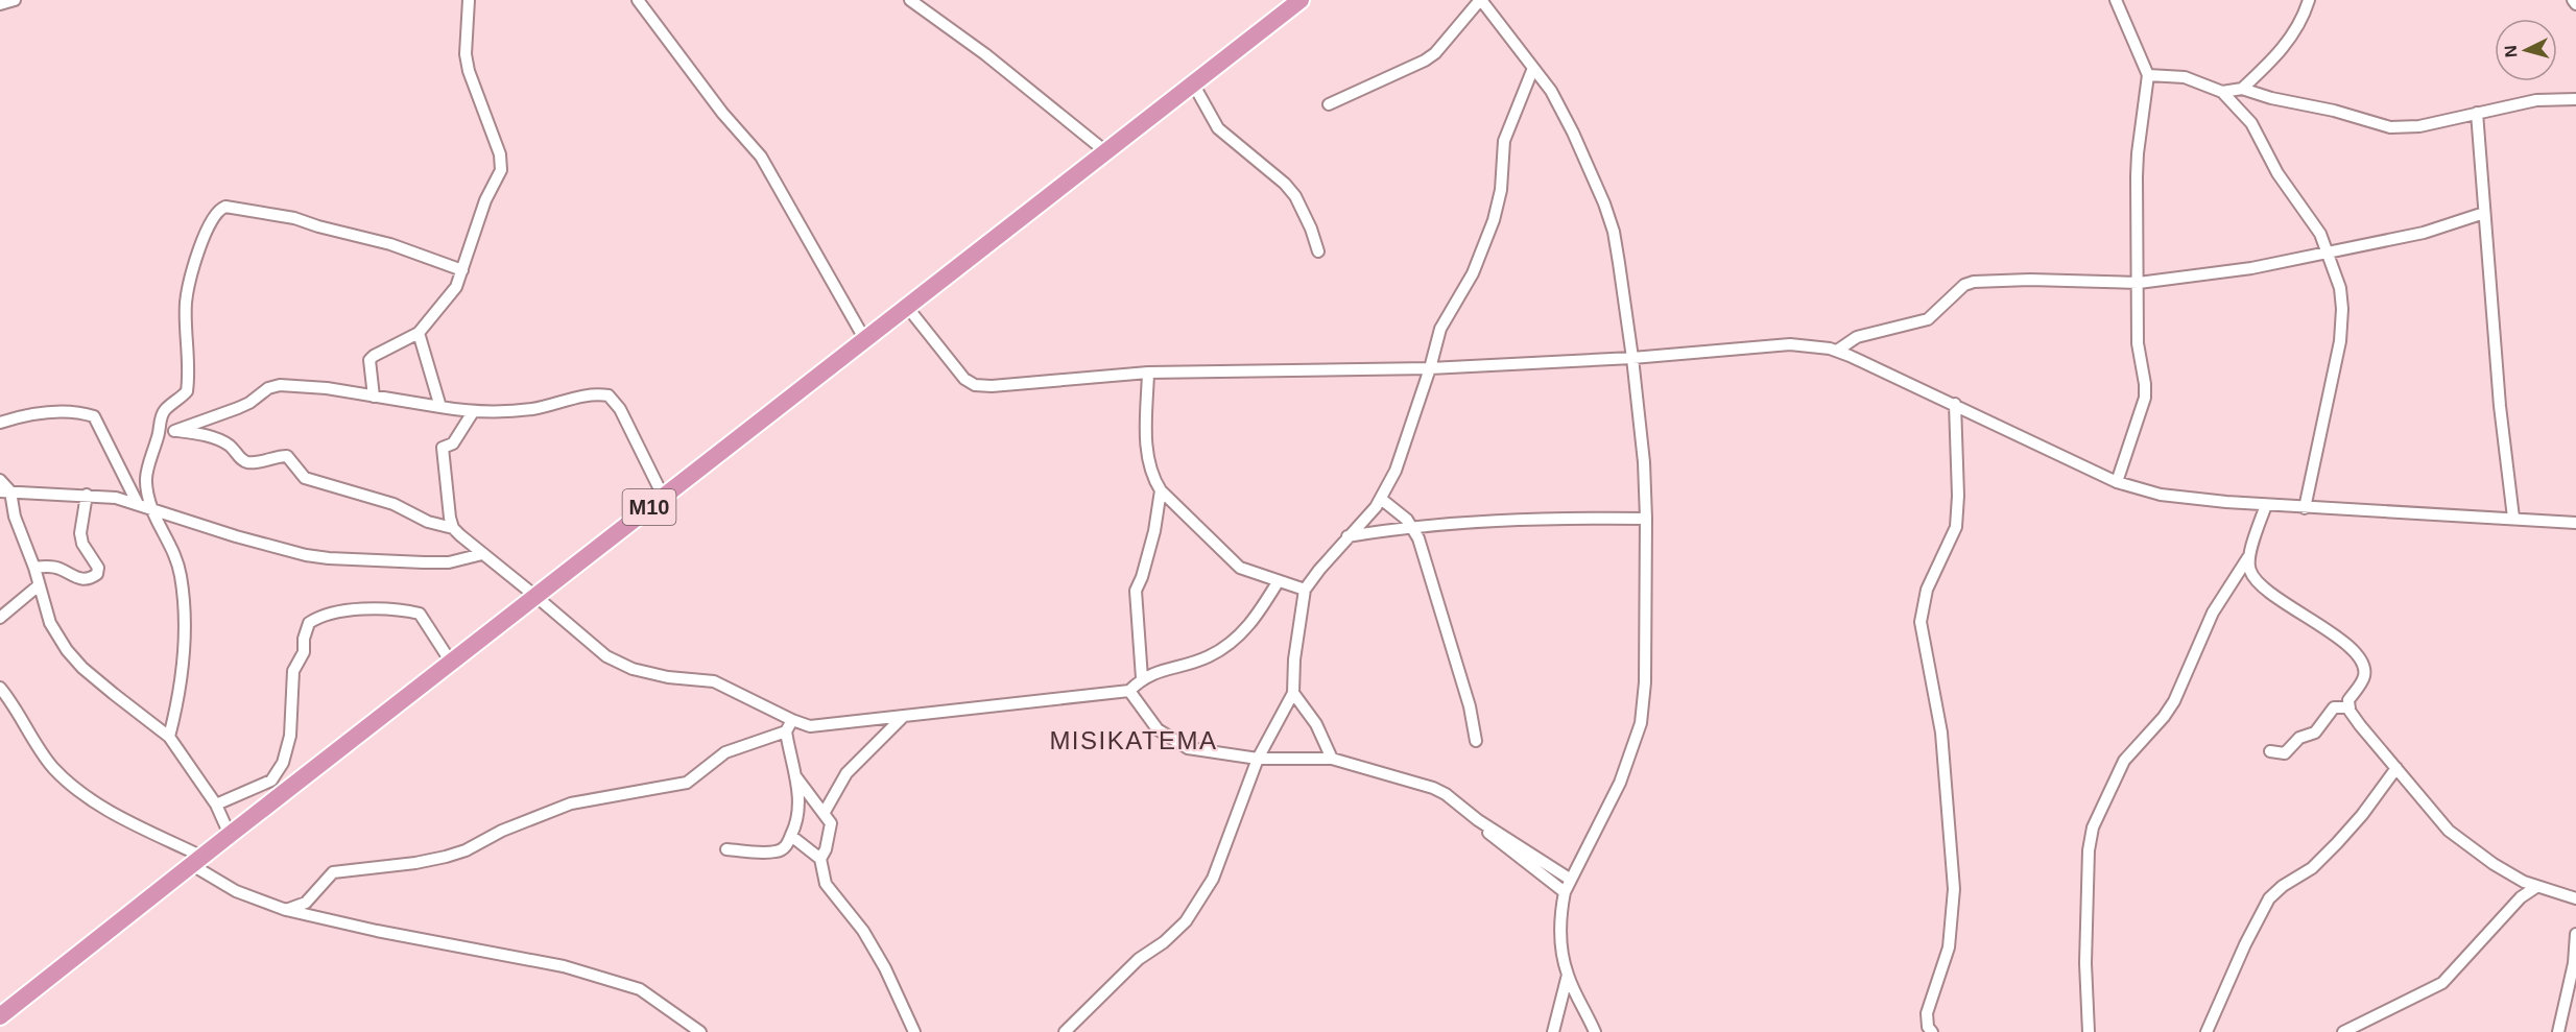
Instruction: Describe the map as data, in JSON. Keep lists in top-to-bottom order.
{
  "streets": {
    "highway": ["M10"]
  },
  "districts": ["MISIKATEMA"],
  "north": "left"
}
